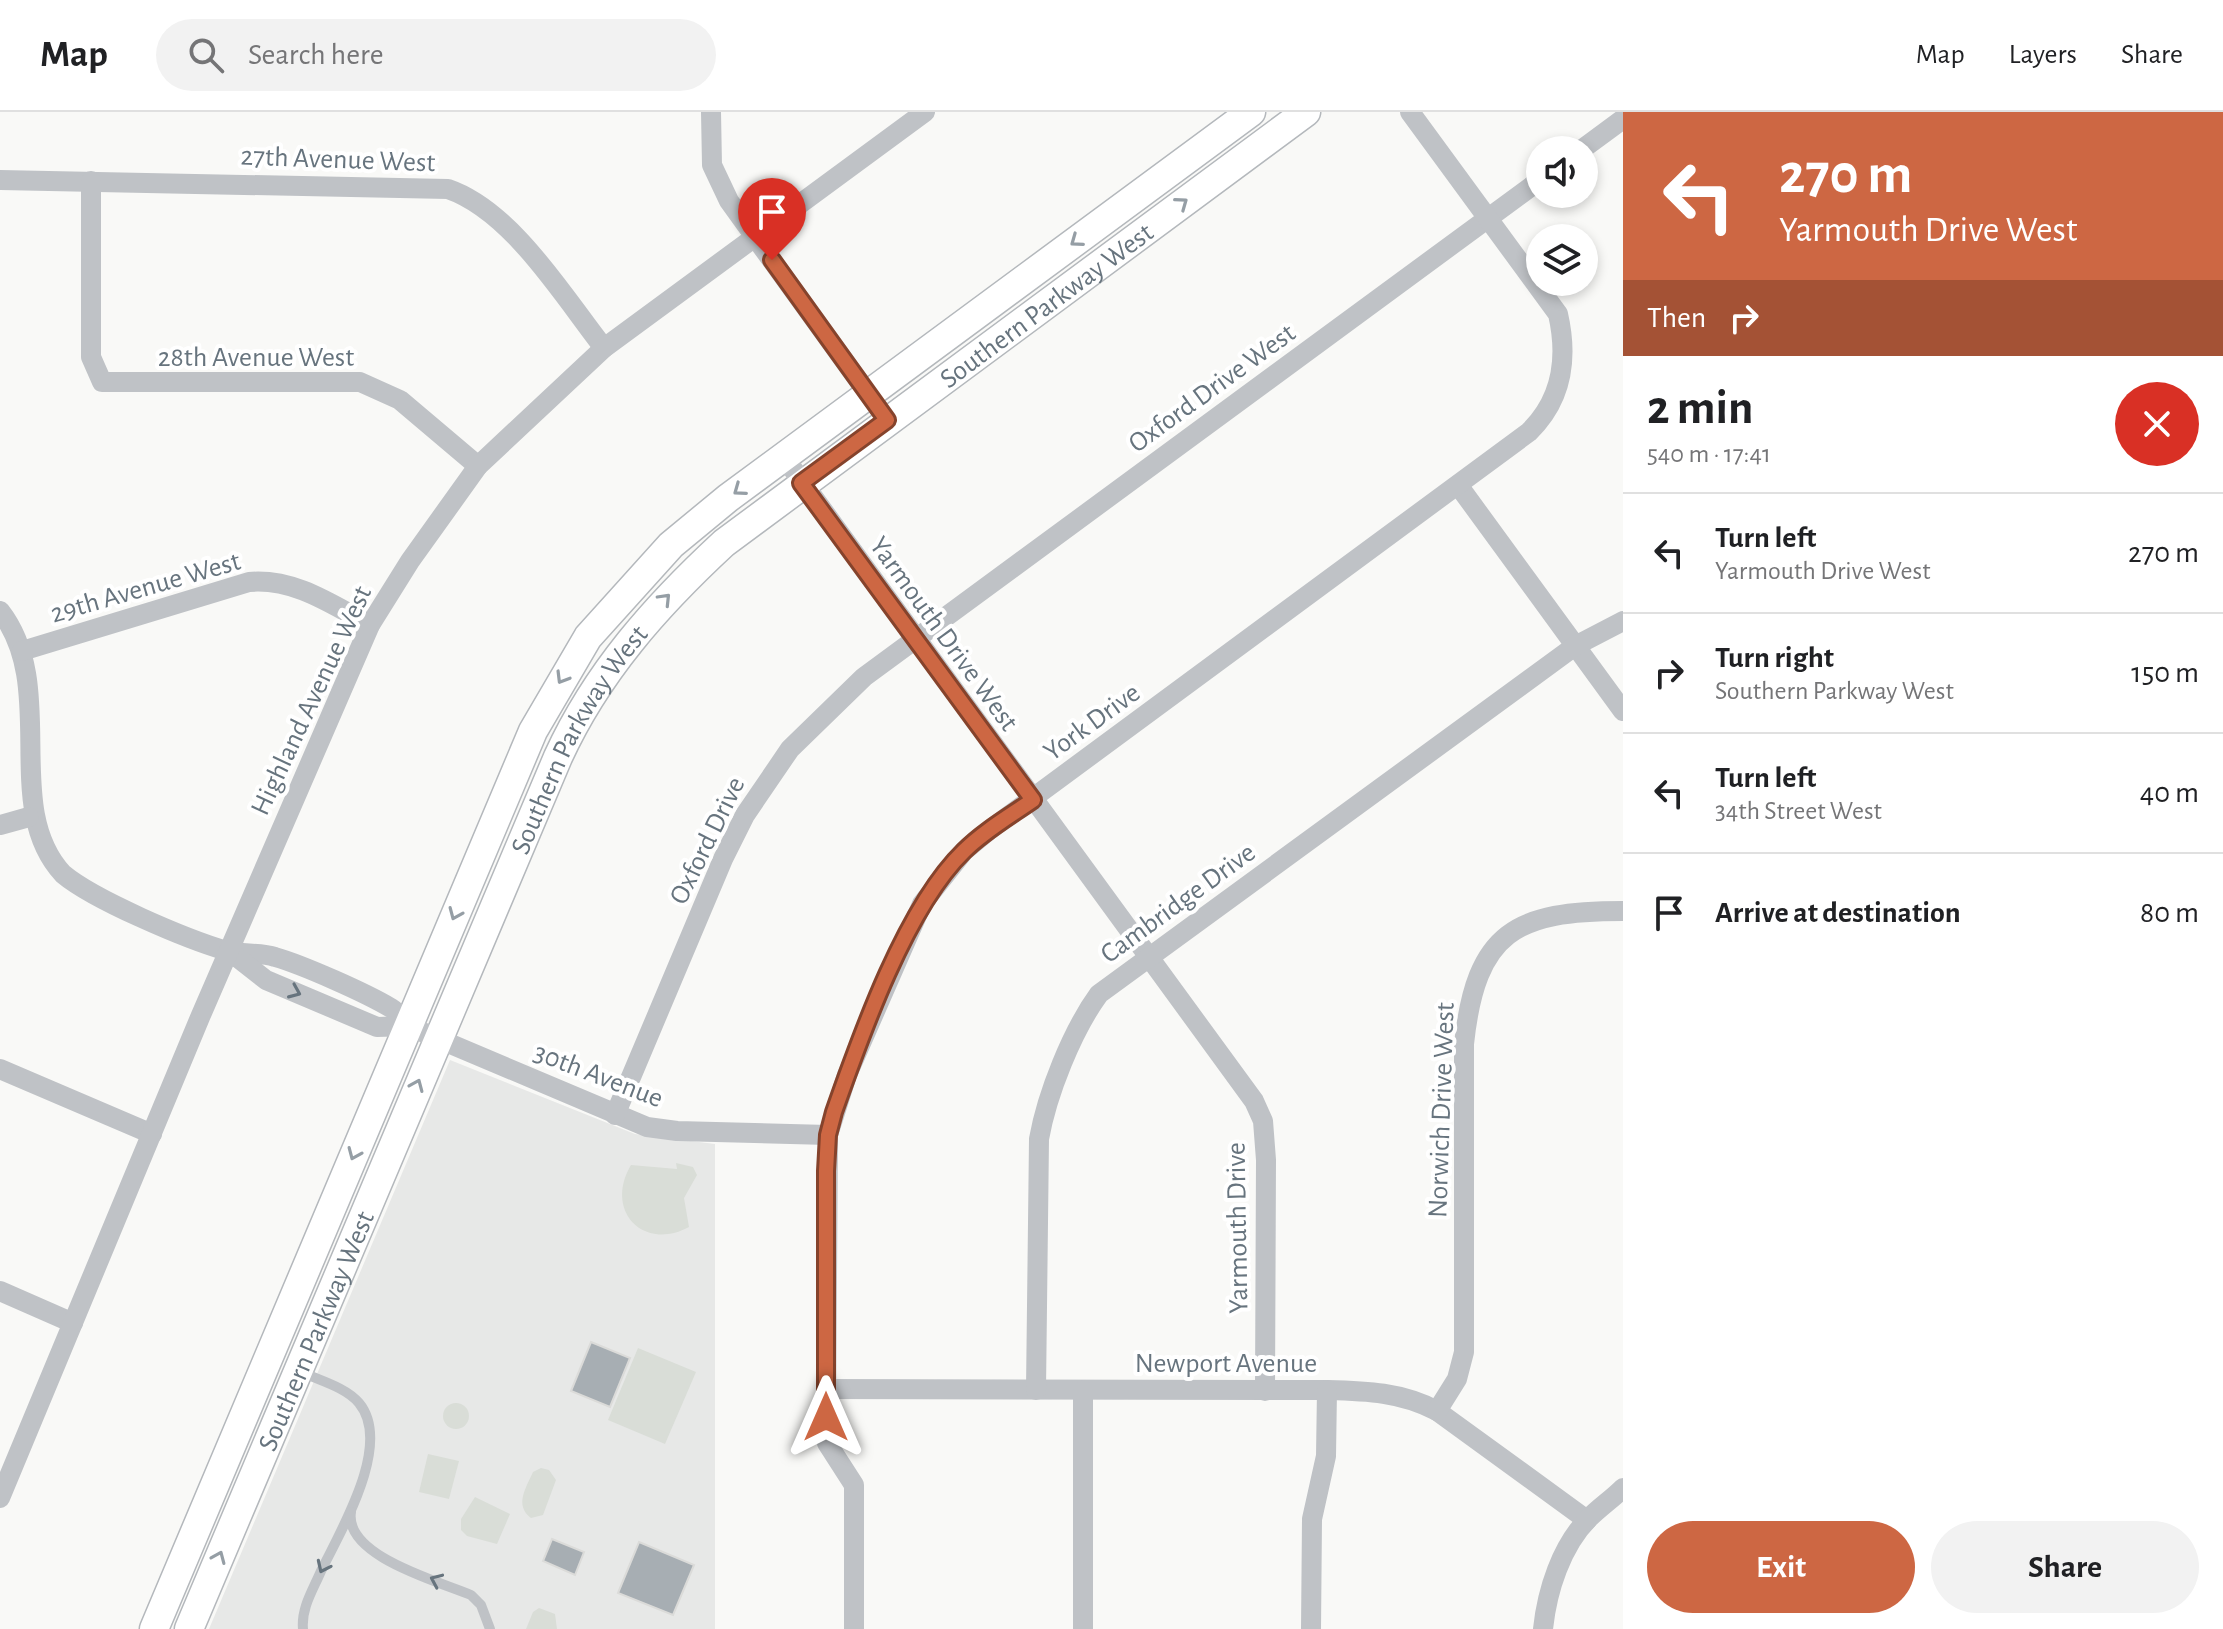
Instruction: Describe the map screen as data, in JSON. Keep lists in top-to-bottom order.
{
  "streets": {
    "street": [
      "27th Avenue West",
      "Southern Parkway West",
      "28th Avenue West",
      "Oxford Drive West",
      "29th Avenue West",
      "Yarmouth Drive West",
      "Highland Avenue West",
      "York Drive",
      "Oxford Drive",
      "Cambridge Drive",
      "30th Avenue",
      "Norwich Drive West",
      "Yarmouth Drive",
      "Newport Avenue"
    ]
  },
  "crossings": [
    ["27th Avenue West", "28th Avenue West"],
    ["27th Avenue West", "Highland Avenue West"],
    ["Southern Parkway West", "Yarmouth Drive West"],
    ["Southern Parkway West", "30th Avenue"],
    ["28th Avenue West", "Highland Avenue West"],
    ["Oxford Drive West", "Yarmouth Drive West"],
    ["Oxford Drive West", "York Drive"],
    ["Oxford Drive West", "Oxford Drive"],
    ["29th Avenue West", "Highland Avenue West"],
    ["29th Avenue West", "30th Avenue"],
    ["Yarmouth Drive West", "York Drive"],
    ["Yarmouth Drive West", "Oxford Drive"],
    ["Yarmouth Drive West", "Cambridge Drive"],
    ["Yarmouth Drive West", "Yarmouth Drive"],
    ["Highland Avenue West", "30th Avenue"],
    ["York Drive", "30th Avenue"],
    ["York Drive", "Newport Avenue"],
    ["Oxford Drive", "30th Avenue"],
    ["Cambridge Drive", "Yarmouth Drive"],
    ["Cambridge Drive", "Newport Avenue"],
    ["Norwich Drive West", "Newport Avenue"],
    ["Yarmouth Drive", "Newport Avenue"]
  ],
  "page": {
    "header": "Map",
    "search": "Search here",
    "nav": ["Map", "Layers", "Share"],
    "turn": ["270 m", "Yarmouth Drive West"],
    "then": "Then",
    "heading": ["2 min", "540 m · 17:41"],
    "list": [
      {
        "name": "Turn left",
        "note": "Yarmouth Drive West",
        "value": "270 m"
      },
      {
        "name": "Turn right",
        "note": "Southern Parkway West",
        "value": "150 m"
      },
      {
        "name": "Turn left",
        "note": "34th Street West",
        "value": "40 m"
      },
      {
        "name": "Arrive at destination",
        "value": "80 m"
      }
    ],
    "buttons": ["Exit", "Share"]
  }
}
